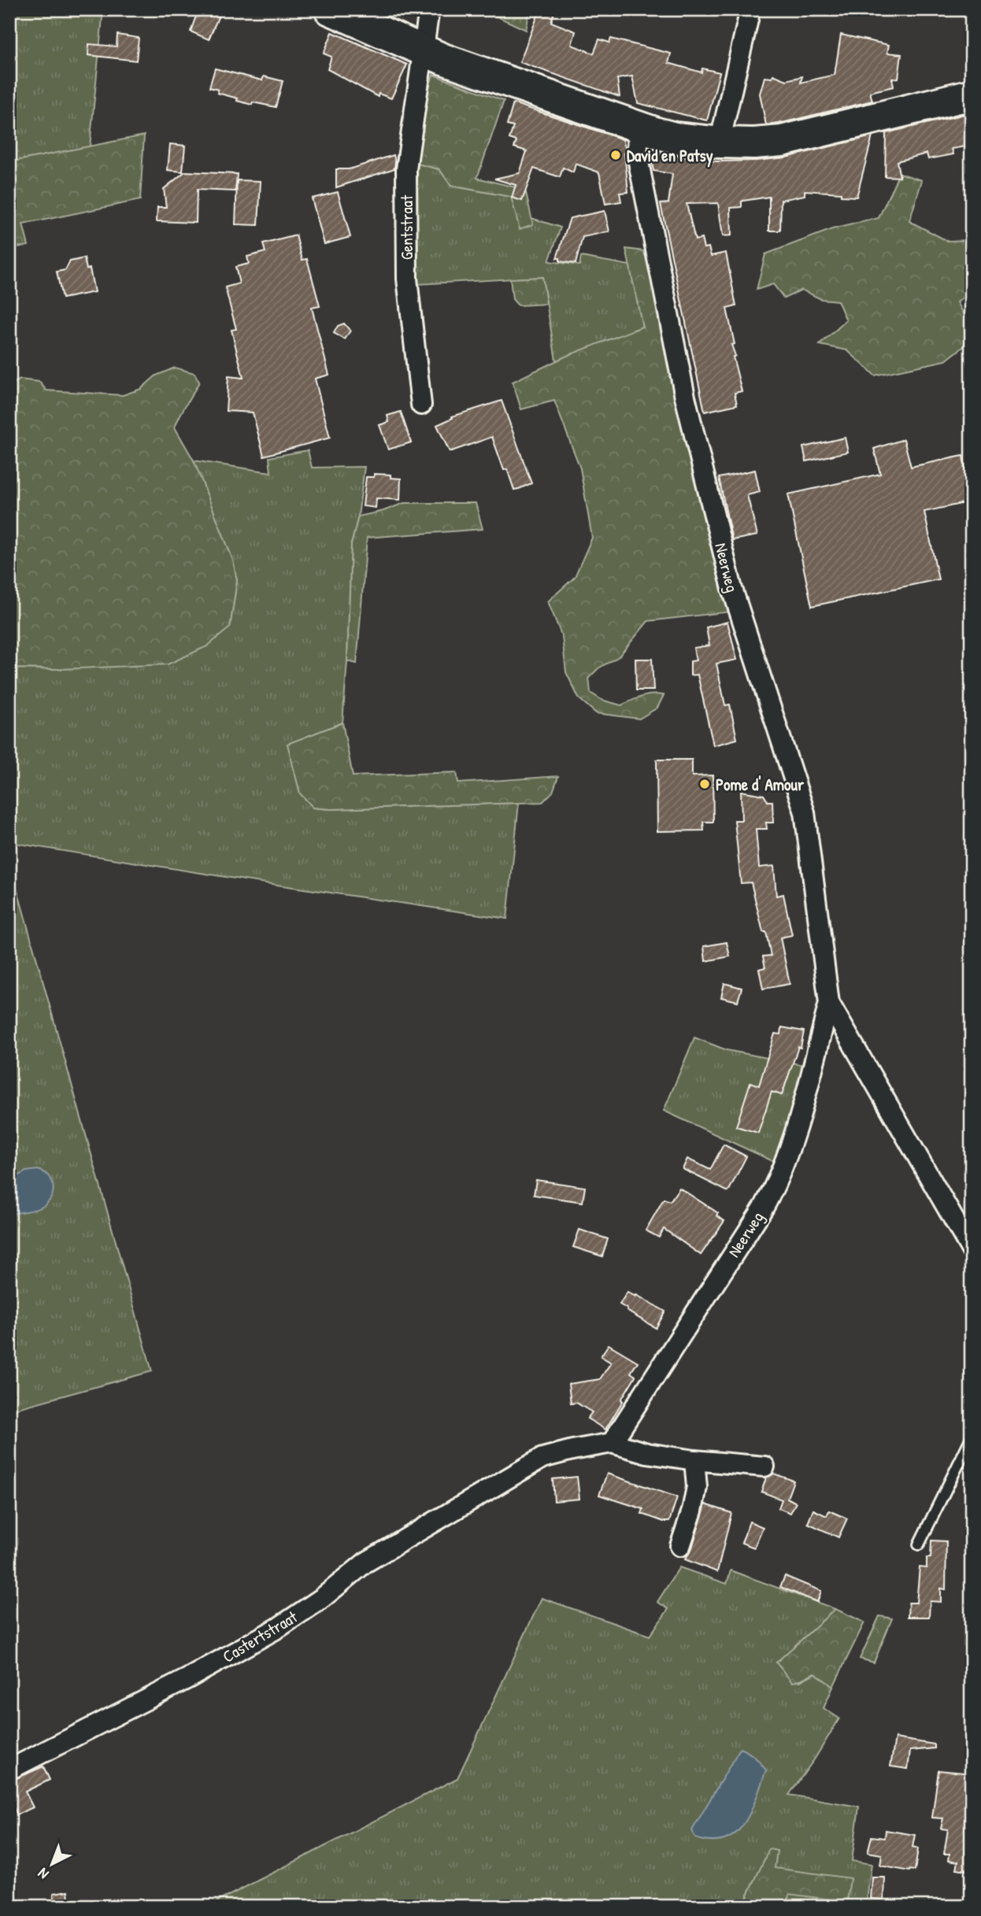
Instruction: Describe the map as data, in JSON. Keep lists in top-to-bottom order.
{
  "streets": {
    "street": ["Gentstraat", "Neerweg", "Castertstraat"]
  },
  "crossings": [
    ["Neerweg", "Castertstraat"]
  ],
  "places": ["David en Patsy", "Pome d' Amour"],
  "north": "bottom left"
}
